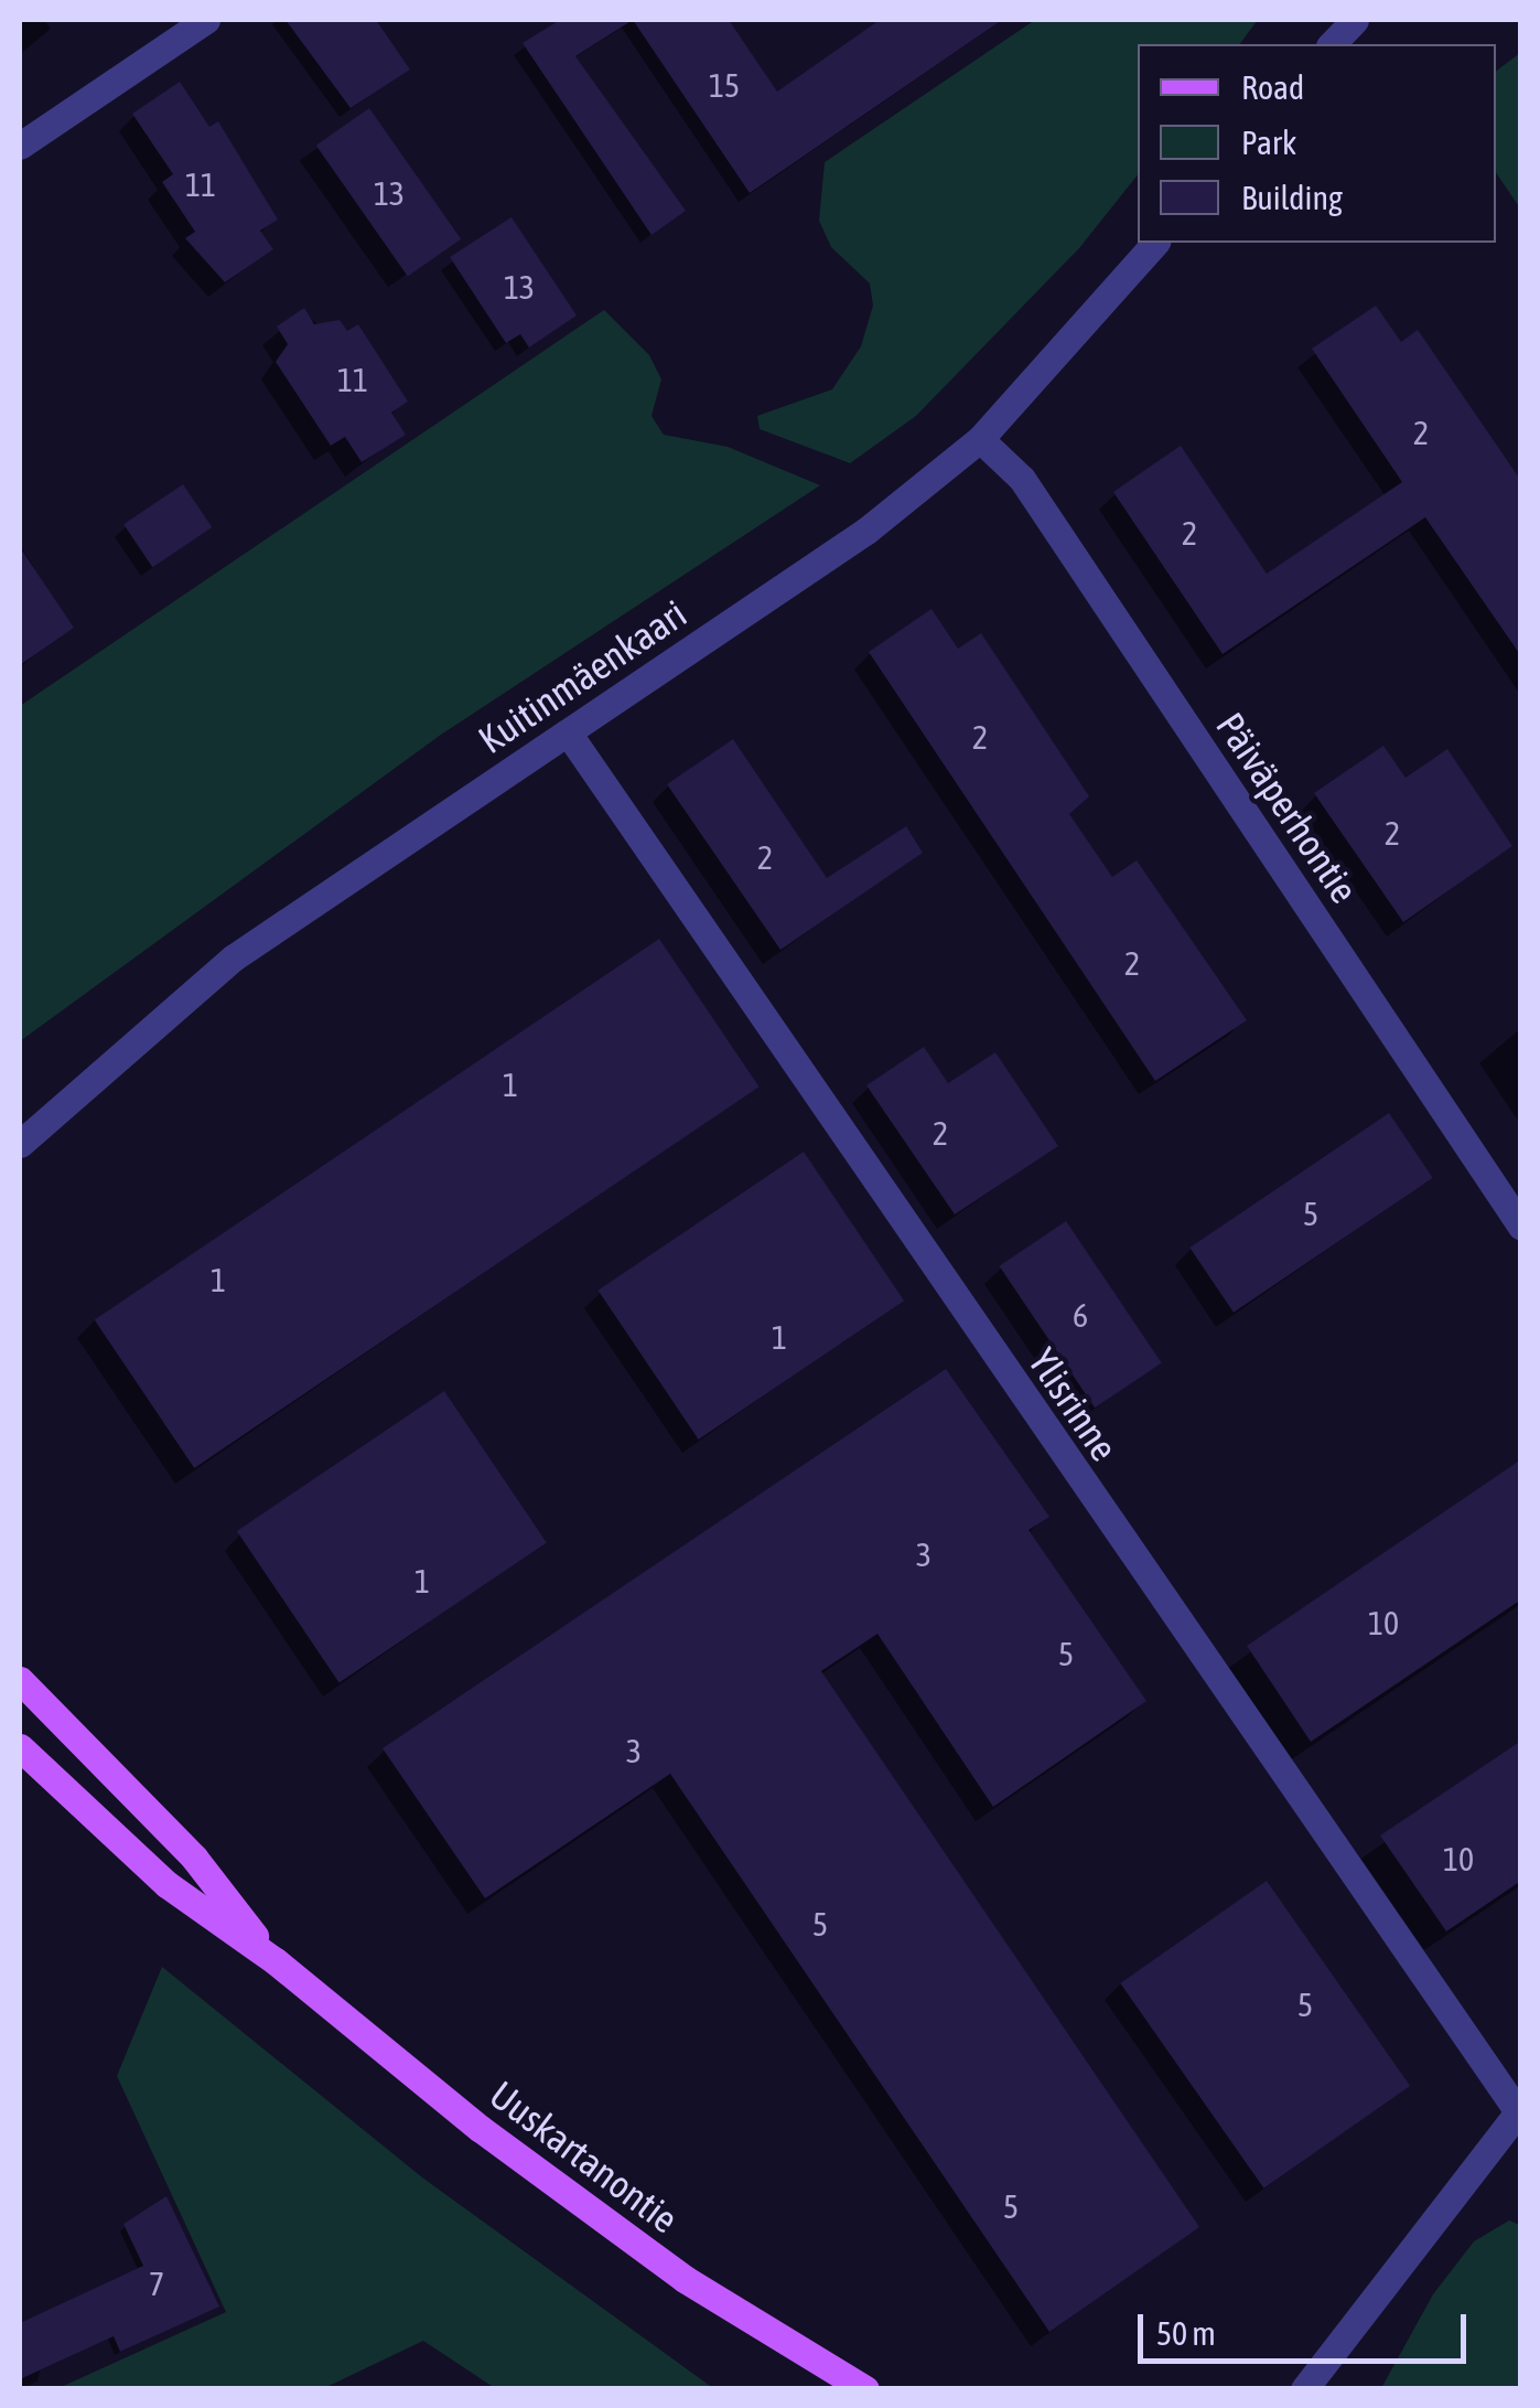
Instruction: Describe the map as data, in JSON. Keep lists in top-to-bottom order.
{
  "streets": {
    "main road": ["Uuskartanontie"],
    "street": ["Kuitinmäenkaari", "Päiväperhontie", "Ylisrinne"]
  },
  "crossings": [
    ["Kuitinmäenkaari", "Päiväperhontie"],
    ["Kuitinmäenkaari", "Ylisrinne"]
  ],
  "house_numbers": [
    "15",
    "11",
    "13",
    "13",
    "11",
    "2",
    "2",
    "2",
    "2",
    "2",
    "2",
    "1",
    "2",
    "5",
    "1",
    "6",
    "1",
    "3",
    "1",
    "10",
    "5",
    "3",
    "10",
    "5",
    "5",
    "5",
    "7"
  ],
  "legend": ["Road", "Park", "Building"],
  "scale_bar": "50 m"
}
